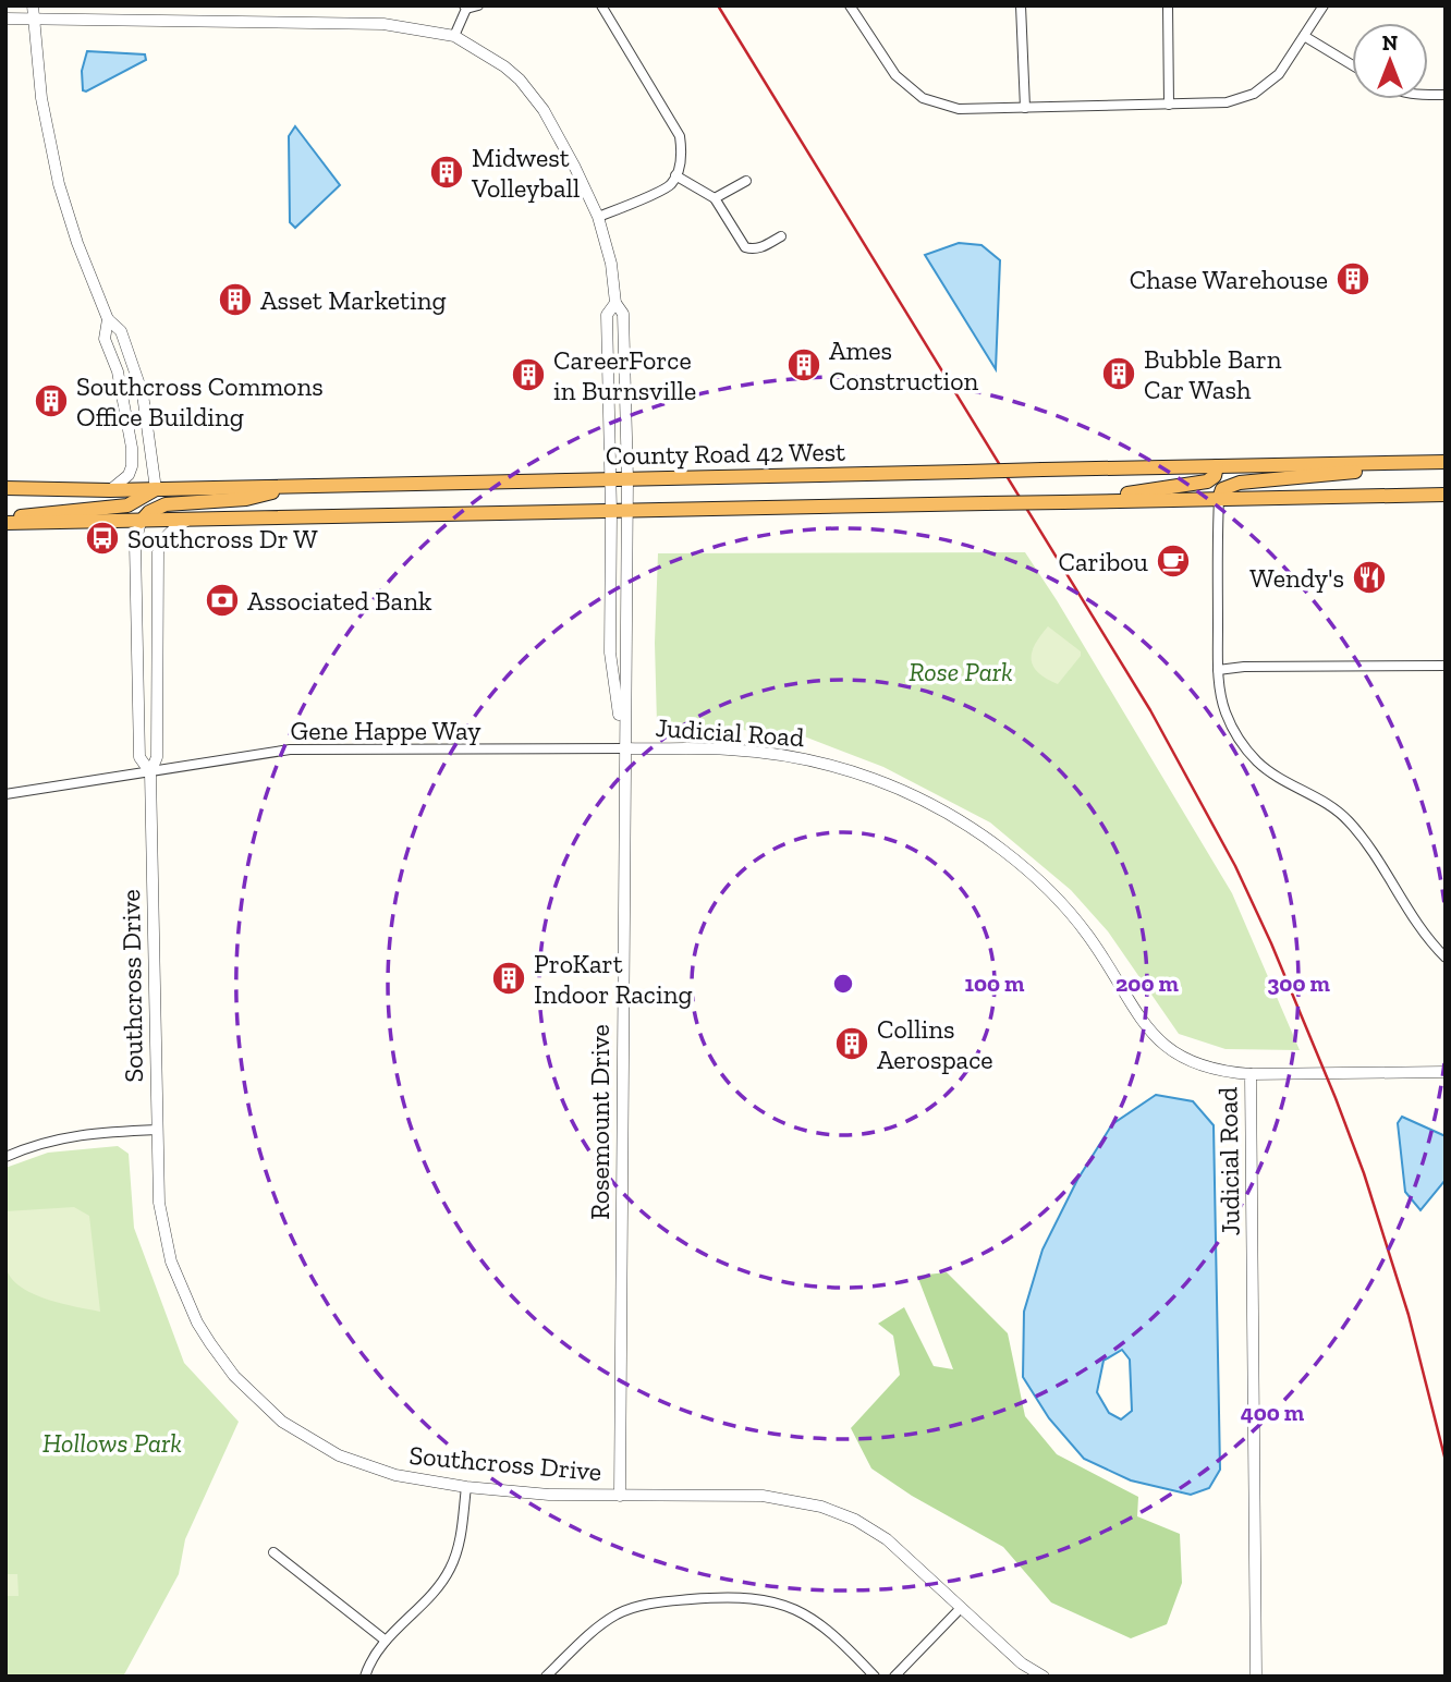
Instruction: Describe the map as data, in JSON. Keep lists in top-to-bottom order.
{
  "streets": {
    "highway": ["County Road 42 West"],
    "street": [
      "Gene Happe Way",
      "Judicial Road",
      "Southcross Drive",
      "Rosemount Drive"
    ]
  },
  "crossings": [
    ["County Road 42 West", "Southcross Drive"],
    ["County Road 42 West", "Rosemount Drive"],
    ["Gene Happe Way", "Judicial Road"],
    ["Gene Happe Way", "Southcross Drive"],
    ["Gene Happe Way", "Rosemount Drive"],
    ["Judicial Road", "Rosemount Drive"],
    ["Southcross Drive", "Rosemount Drive"]
  ],
  "parks": ["Rose Park", "Hollows Park"],
  "places": {
    "building": [
      "Midwest Volleyball",
      "Chase Warehouse",
      "Asset Marketing",
      "Ames Construction",
      "Bubble Barn Car Wash",
      "CareerForce in Burnsville",
      "Southcross Commons Office Building",
      "ProKart Indoor Racing",
      "Collins Aerospace"
    ],
    "bus stop": ["Southcross Dr W"],
    "cafe": ["Caribou"],
    "restaurant": ["Wendy's"],
    "bank": ["Associated Bank"]
  },
  "north": "top",
  "rings": [
    "100 m",
    "200 m",
    "300 m",
    "400 m"
  ]
}
